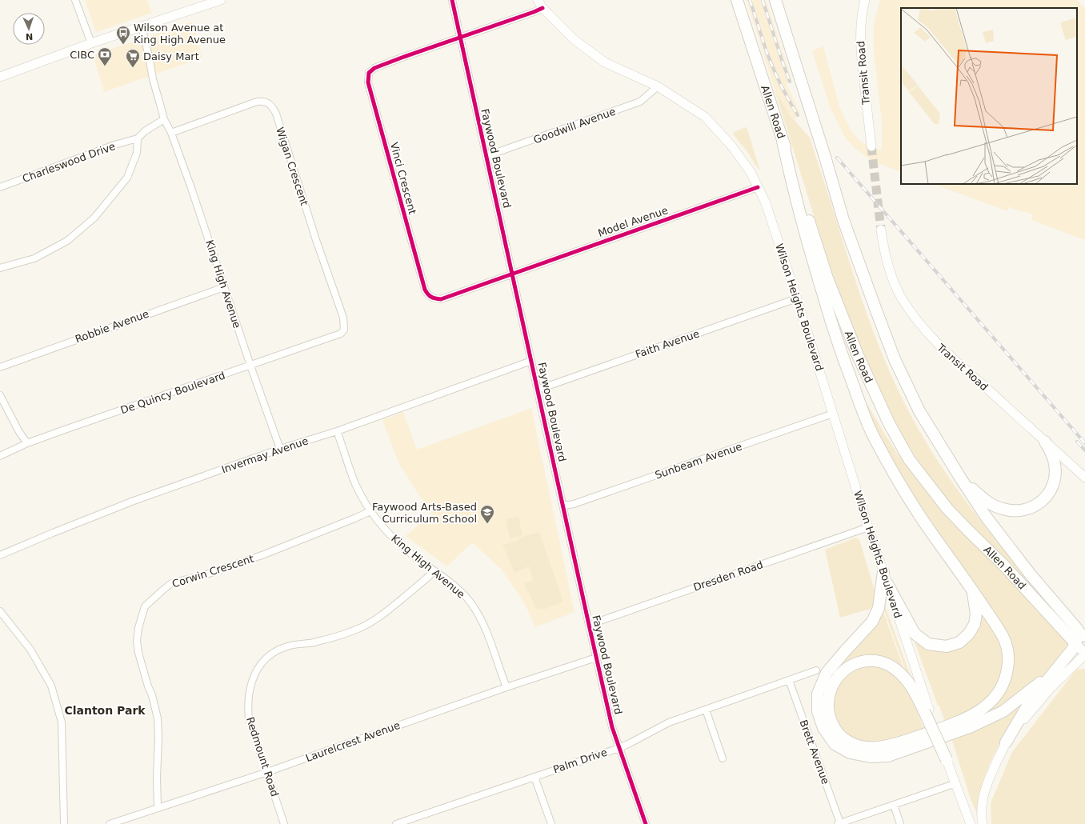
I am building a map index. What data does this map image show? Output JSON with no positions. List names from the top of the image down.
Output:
{
  "streets": {
    "highway": ["Allen Road"],
    "main road": ["Transit Road", "Wilson Heights Boulevard"],
    "street": [
      "Goodwill Avenue",
      "Faywood Boulevard",
      "Charleswood Drive",
      "Wigan Crescent",
      "Vinci Crescent",
      "Model Avenue",
      "King High Avenue",
      "Robbie Avenue",
      "Faith Avenue",
      "De Quincy Boulevard",
      "Invermay Avenue",
      "Sunbeam Avenue",
      "Corwin Crescent",
      "Dresden Road",
      "Laurelcrest Avenue",
      "Brett Avenue",
      "Redmount Road",
      "Palm Drive"
    ]
  },
  "crossings": [
    ["Goodwill Avenue", "Faywood Boulevard"],
    ["Goodwill Avenue", "Wilson Heights Boulevard"],
    ["Faywood Boulevard", "Vinci Crescent"],
    ["Faywood Boulevard", "Model Avenue"],
    ["Faywood Boulevard", "Faith Avenue"],
    ["Faywood Boulevard", "Invermay Avenue"],
    ["Faywood Boulevard", "Sunbeam Avenue"],
    ["Faywood Boulevard", "Dresden Road"],
    ["Faywood Boulevard", "Laurelcrest Avenue"],
    ["Faywood Boulevard", "Palm Drive"],
    ["Wigan Crescent", "King High Avenue"],
    ["Wigan Crescent", "De Quincy Boulevard"],
    ["Vinci Crescent", "Model Avenue"],
    ["Model Avenue", "Wilson Heights Boulevard"],
    ["King High Avenue", "Robbie Avenue"],
    ["King High Avenue", "De Quincy Boulevard"],
    ["King High Avenue", "Invermay Avenue"],
    ["King High Avenue", "Corwin Crescent"],
    ["King High Avenue", "Laurelcrest Avenue"],
    ["King High Avenue", "Redmount Road"],
    ["Wilson Heights Boulevard", "Faith Avenue"],
    ["Wilson Heights Boulevard", "Sunbeam Avenue"],
    ["Wilson Heights Boulevard", "Dresden Road"],
    ["Corwin Crescent", "Laurelcrest Avenue"],
    ["Laurelcrest Avenue", "Redmount Road"],
    ["Brett Avenue", "Palm Drive"]
  ],
  "districts": ["Clanton Park"],
  "places": {
    "bus stop": ["Wilson Avenue at King High Avenue"],
    "bank": ["CIBC"],
    "supermarket": ["Daisy Mart"],
    "school or university": ["Faywood Arts-Based Curriculum School"]
  },
  "north": "bottom"
}
